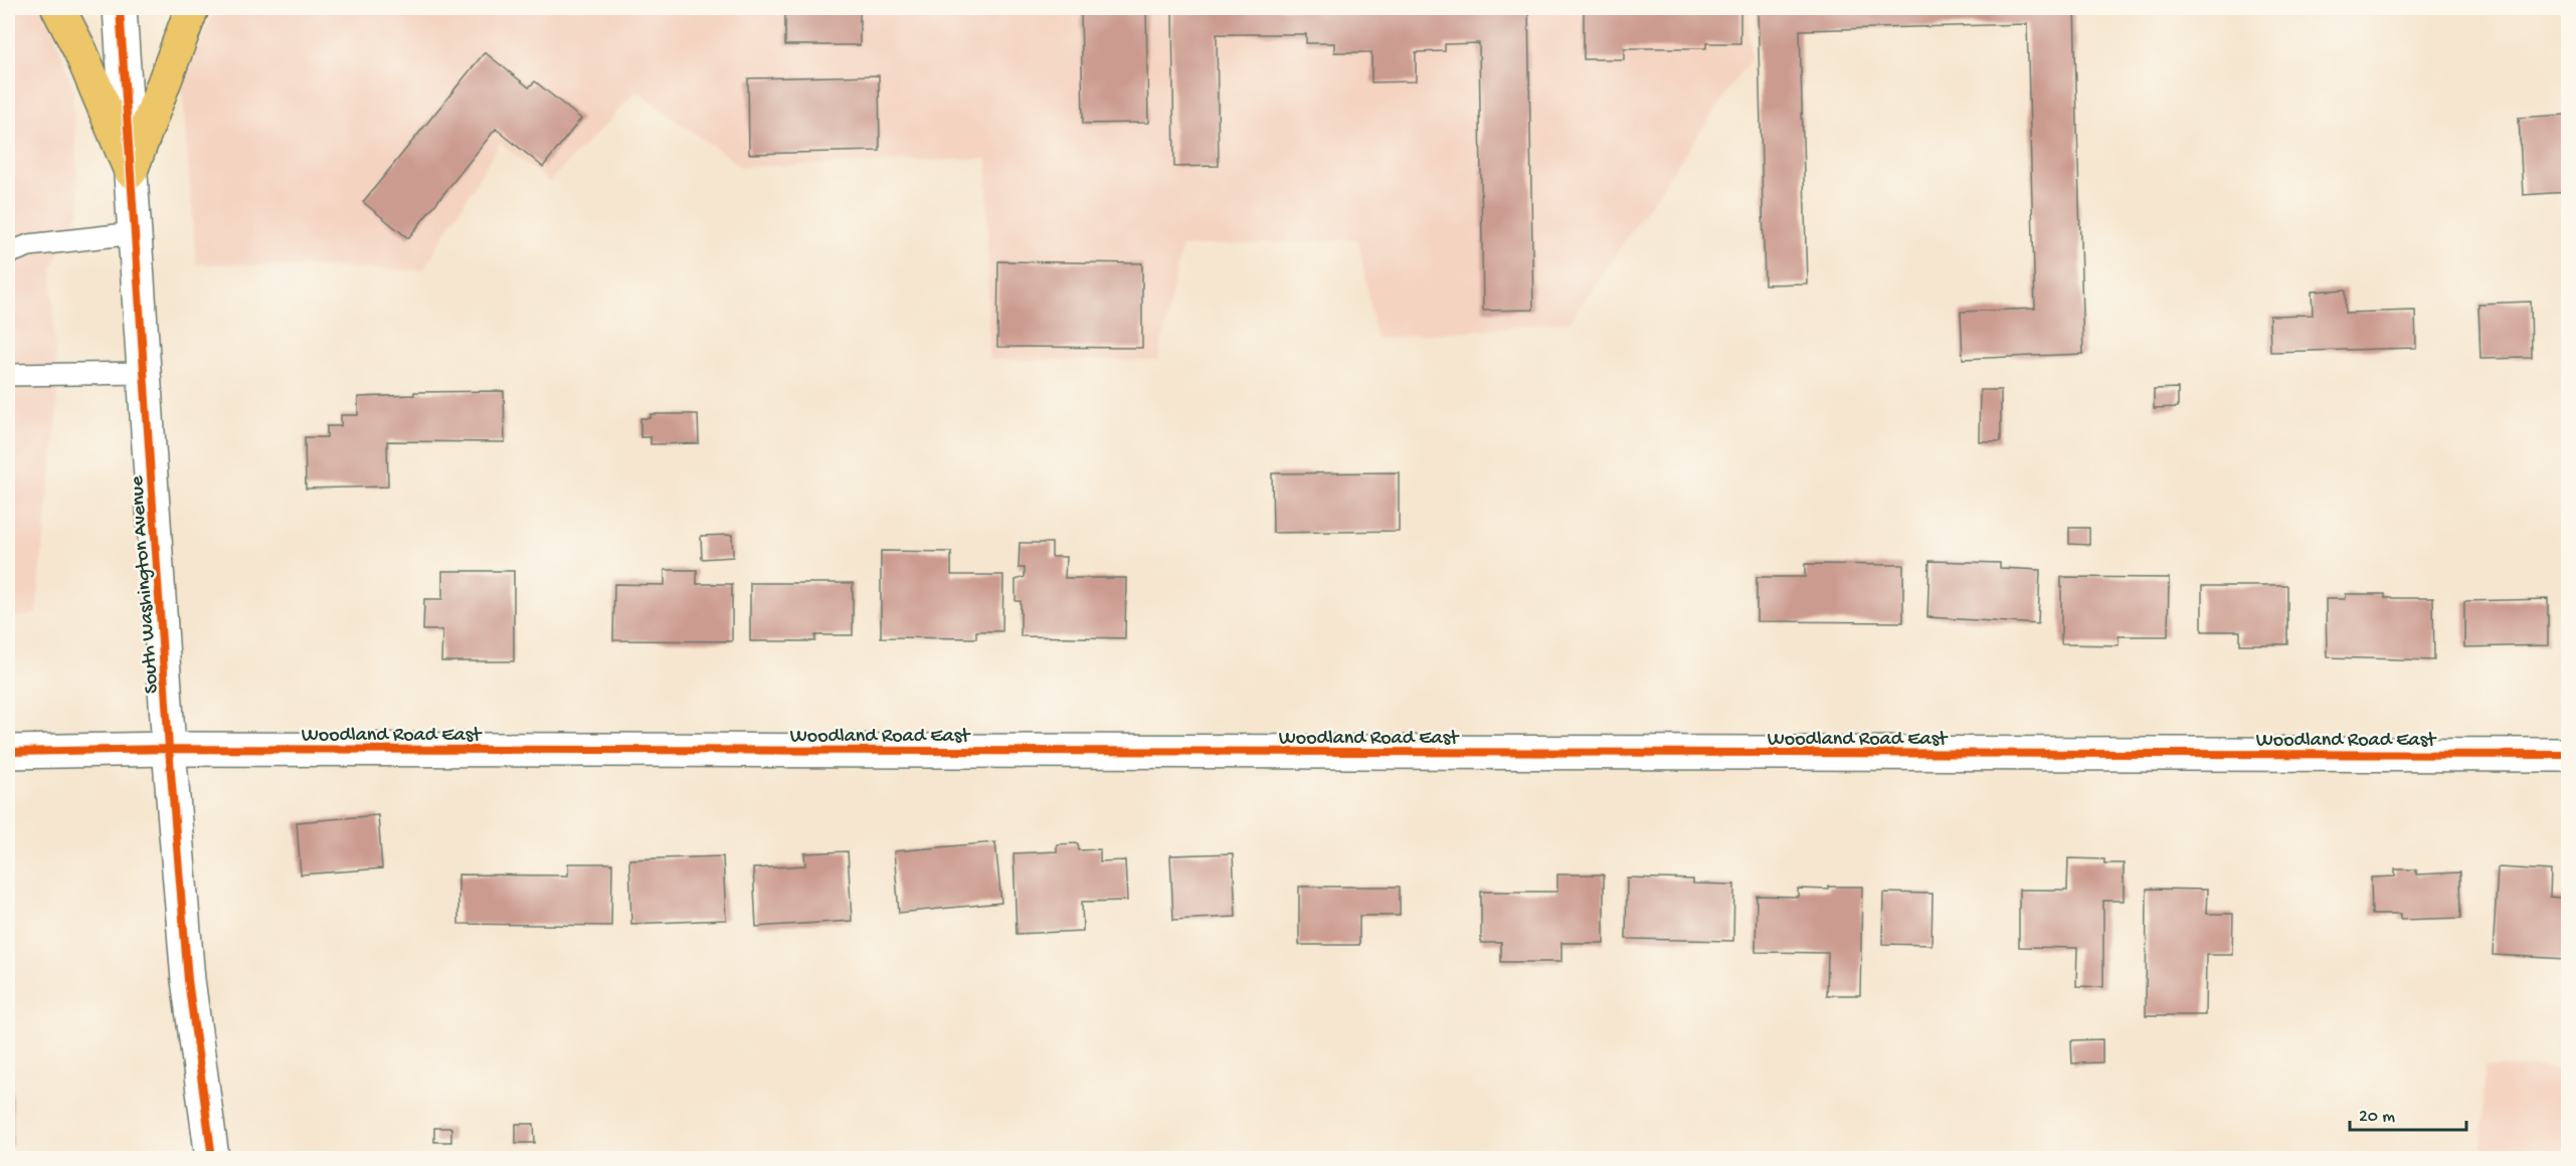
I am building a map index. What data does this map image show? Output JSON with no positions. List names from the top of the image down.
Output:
{
  "streets": {
    "street": ["South Washington Avenue", "Woodland Road East"]
  },
  "crossings": [
    ["South Washington Avenue", "Woodland Road East"]
  ],
  "scale_bar": "20 m"
}
